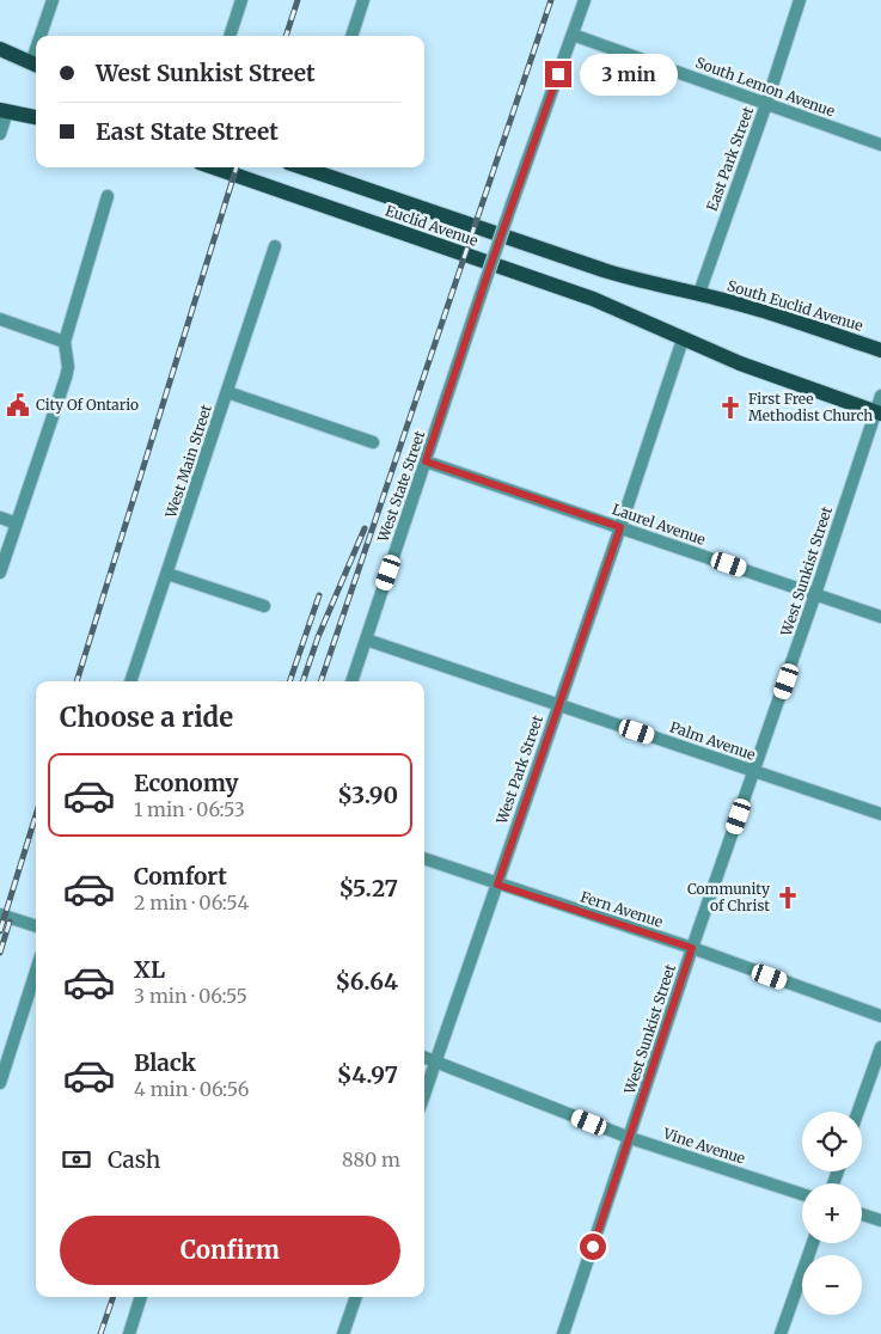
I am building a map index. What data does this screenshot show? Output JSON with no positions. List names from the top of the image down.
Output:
{
  "streets": {
    "main road": ["Euclid Avenue", "South Euclid Avenue"],
    "street": [
      "South Lemon Avenue",
      "East Park Street",
      "West Main Street",
      "West State Street",
      "Laurel Avenue",
      "West Sunkist Street",
      "Palm Avenue",
      "West Park Street",
      "Fern Avenue",
      "Vine Avenue"
    ]
  },
  "crossings": [
    ["South Lemon Avenue", "East Park Street"],
    ["South Lemon Avenue", "West State Street"],
    ["East Park Street", "Euclid Avenue"],
    ["East Park Street", "South Euclid Avenue"],
    ["Euclid Avenue", "South Euclid Avenue"],
    ["Euclid Avenue", "West Park Street"],
    ["West State Street", "Laurel Avenue"],
    ["West State Street", "Palm Avenue"],
    ["Laurel Avenue", "West Sunkist Street"],
    ["Laurel Avenue", "West Park Street"],
    ["West Sunkist Street", "Palm Avenue"],
    ["West Sunkist Street", "Fern Avenue"],
    ["West Sunkist Street", "Vine Avenue"],
    ["Palm Avenue", "West Park Street"],
    ["West Park Street", "Fern Avenue"],
    ["West Park Street", "Vine Avenue"]
  ],
  "places": {
    "public building": ["City Of Ontario"],
    "church": ["First Free Methodist Church", "Community of Christ"]
  },
  "page": {
    "banner": ["West Sunkist Street", "East State Street"],
    "bubble": "3 min",
    "heading": "Choose a ride",
    "list": [
      {
        "name": "Economy",
        "note": "1 min · 06:53",
        "value": "$3.90"
      },
      {
        "name": "Comfort",
        "note": "2 min · 06:54",
        "value": "$5.27"
      },
      {
        "name": "XL",
        "note": "3 min · 06:55",
        "value": "$6.64"
      },
      {
        "name": "Black",
        "note": "4 min · 06:56",
        "value": "$4.97"
      }
    ],
    "map_buttons": ["+", "−"],
    "pay": ["Cash", "880 m"],
    "buttons": "Confirm"
  }
}
